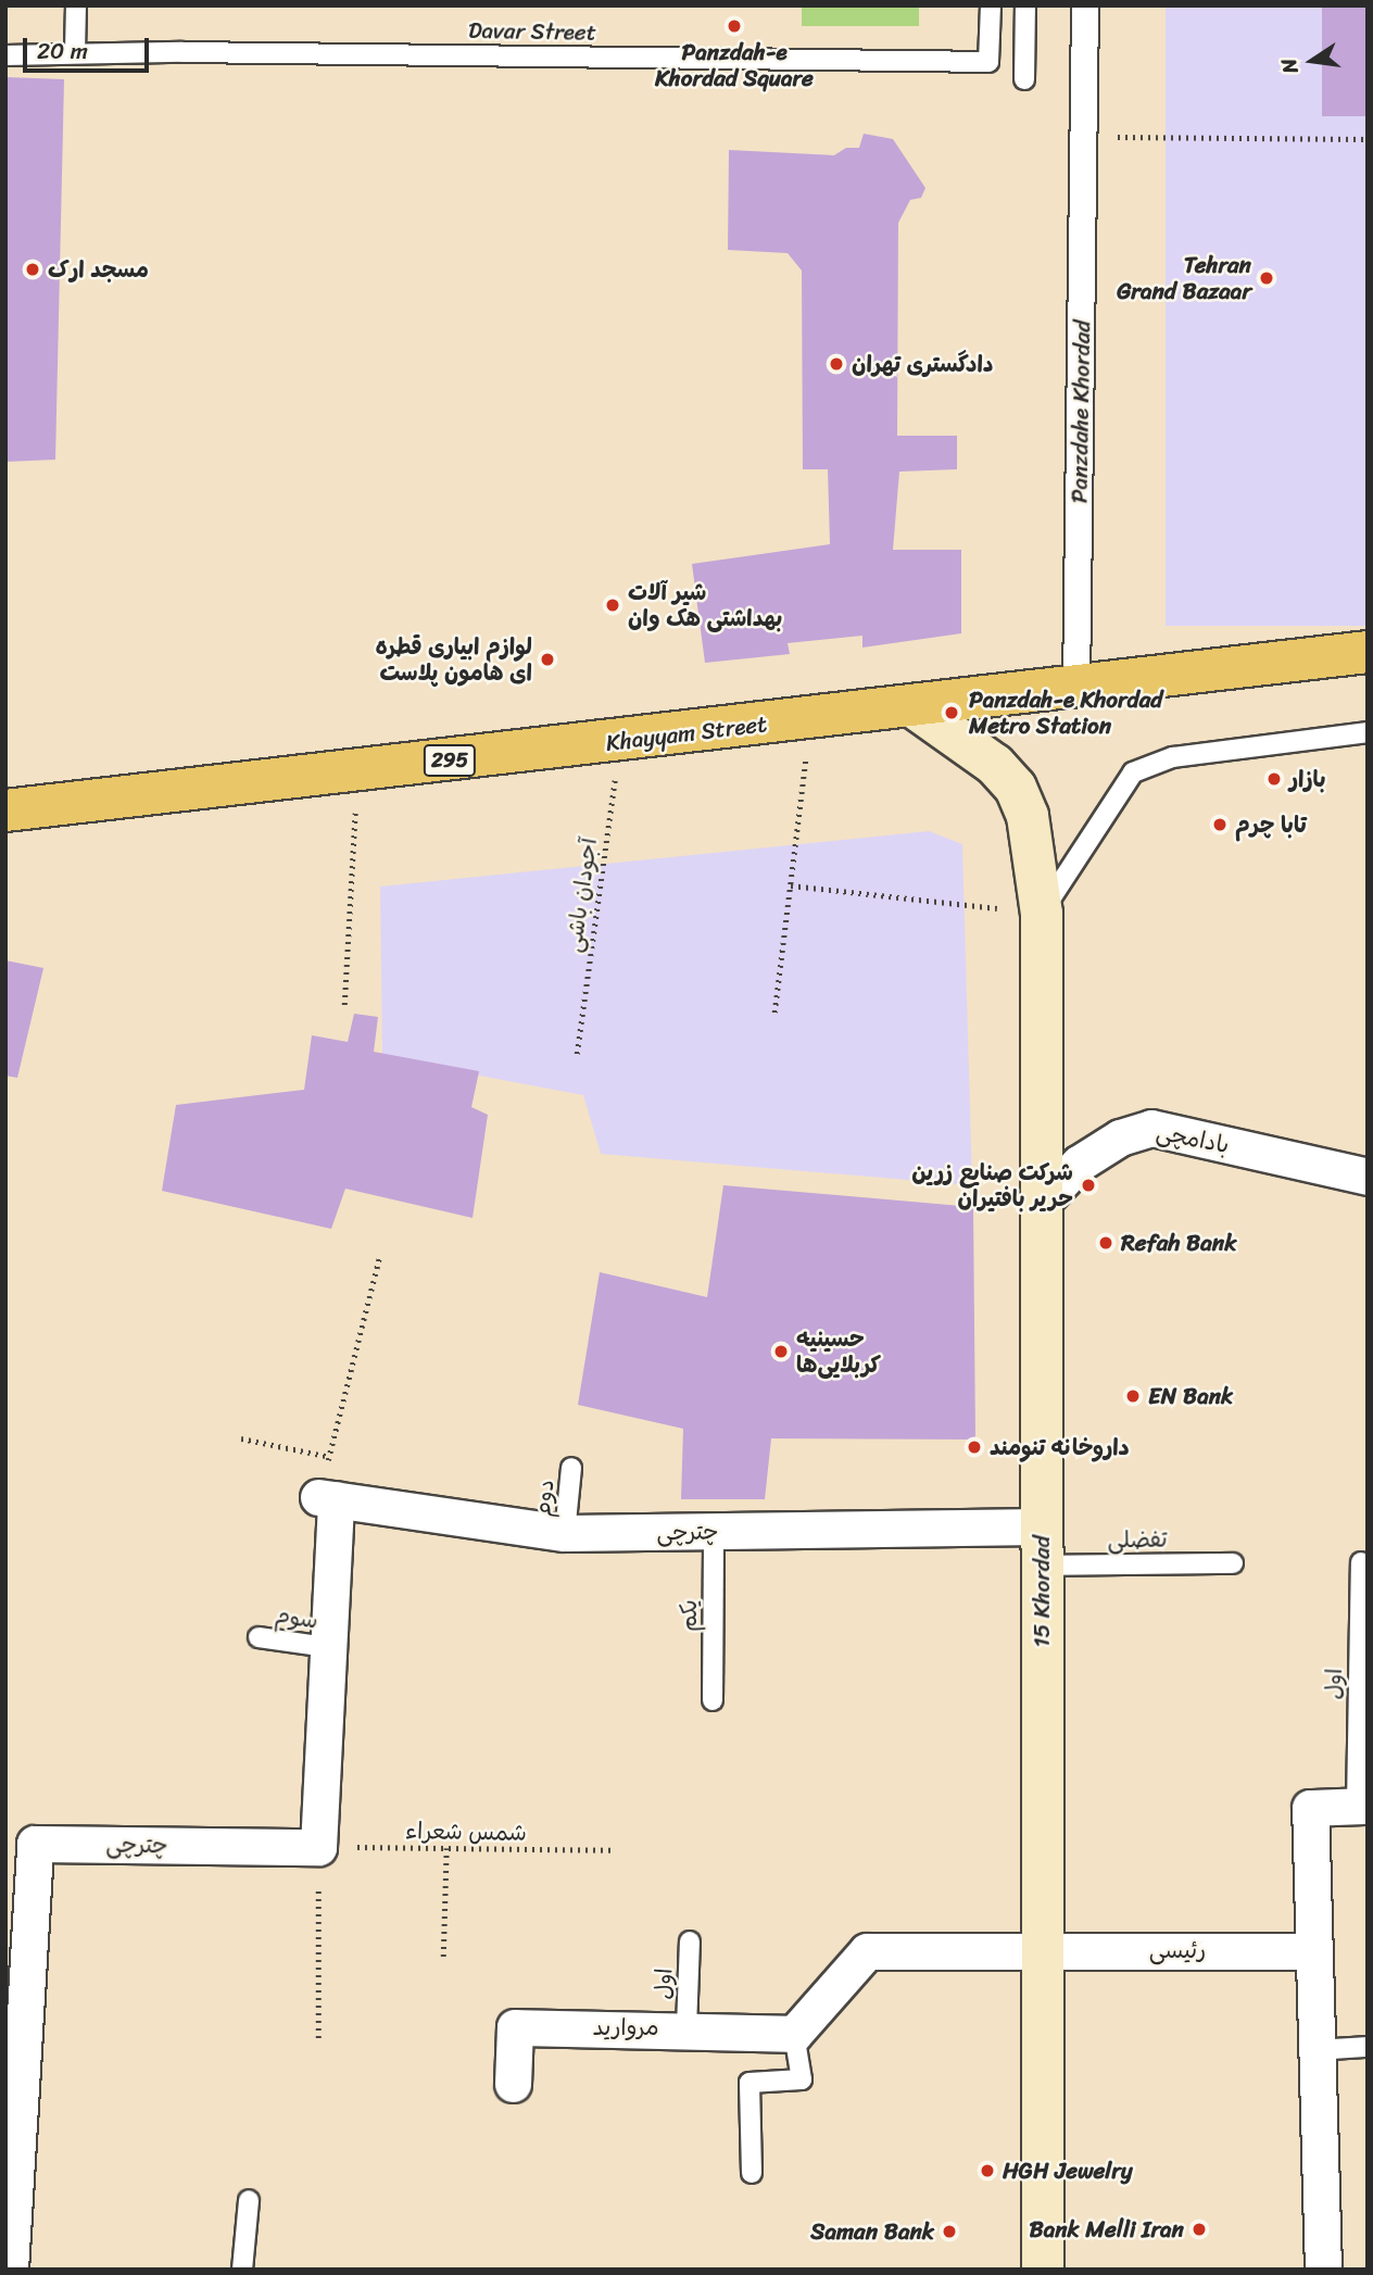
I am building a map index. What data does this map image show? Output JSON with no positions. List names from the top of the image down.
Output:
{
  "streets": {
    "main road": ["Khayyam Street", "295", "15 Khordad"],
    "street": [
      "Panzdahe Khordad",
      "بادامچی",
      "چترچی",
      "رئیسی",
      "مروارید"
    ],
    "lane": [
      "Davar Street",
      "دوم",
      "تفضلی",
      "یکم",
      "سوم",
      "اول"
    ],
    "path": ["آجودان باشی", "شمس شعراء"]
  },
  "crossings": [
    ["Panzdahe Khordad", "Khayyam Street"],
    ["Khayyam Street", "آجودان باشی"],
    ["Khayyam Street", "15 Khordad"],
    ["بادامچی", "15 Khordad"],
    ["دوم", "چترچی"],
    ["چترچی", "تفضلی"],
    ["چترچی", "15 Khordad"],
    ["چترچی", "یکم"],
    ["چترچی", "شمس شعراء"],
    ["تفضلی", "15 Khordad"],
    ["15 Khordad", "رئیسی"],
    ["اول", "مروارید"]
  ],
  "places": [
    "Panzdah-e Khordad Square",
    "مسجد ارک",
    "Tehran Grand Bazaar",
    "دادگستری تهران",
    "شیر آلات بهداشتی هک وان",
    "لوازم ابیاری قطره ای هامون پلاست",
    "Panzdah-e Khordad Metro Station",
    "بازار",
    "تابا چرم",
    "شرکت صنایع زرین حریر بافتیران",
    "Refah Bank",
    "حسینیه کربلایی‌ها",
    "EN Bank",
    "داروخانه تنومند",
    "HGH Jewelry",
    "Bank Melli Iran",
    "Saman Bank"
  ],
  "scale_bar": "20 m",
  "north": "left"
}
